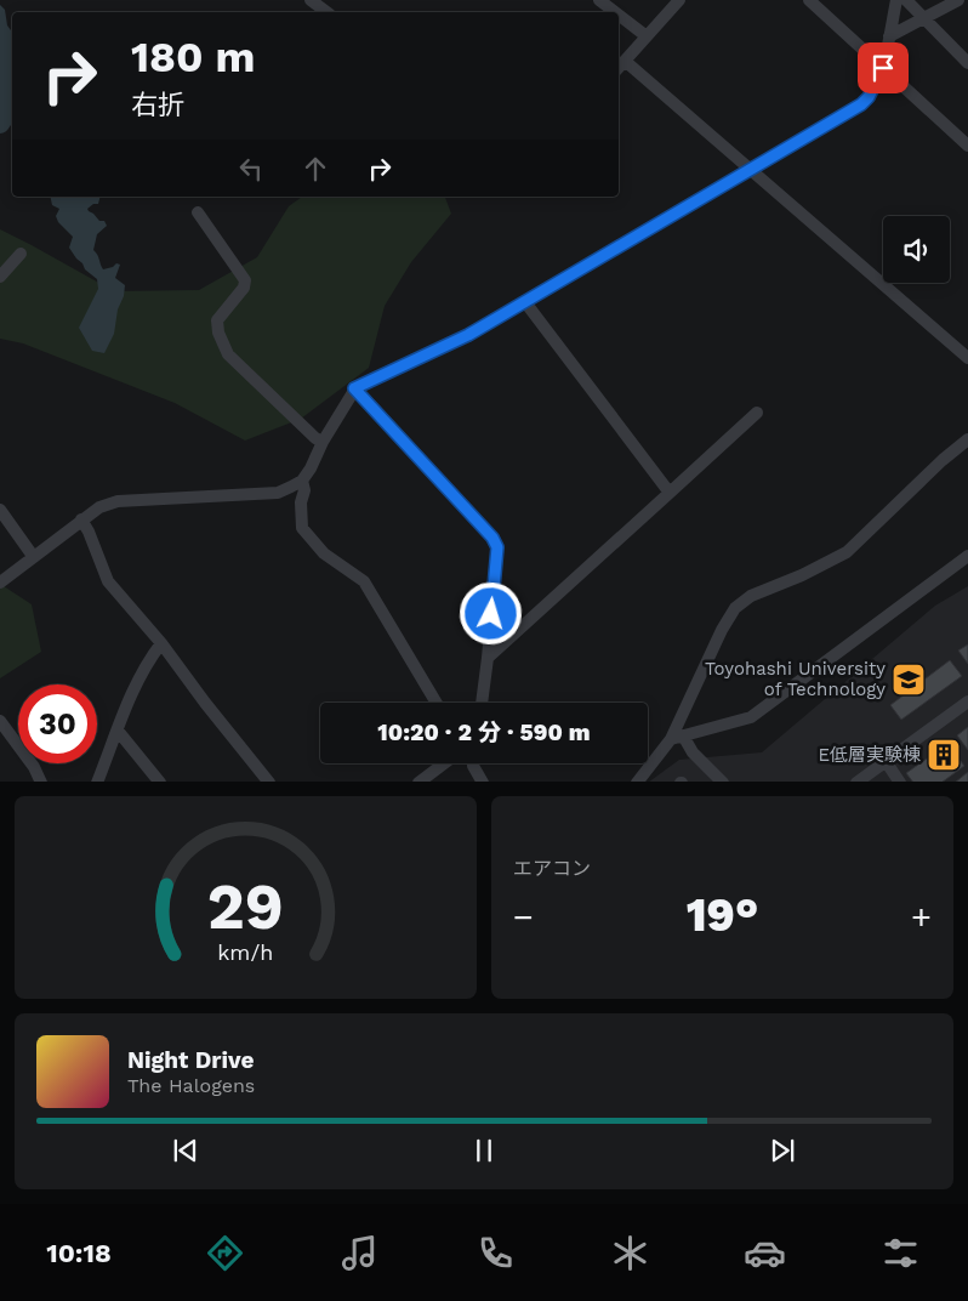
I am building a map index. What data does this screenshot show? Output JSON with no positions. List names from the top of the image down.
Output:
{
  "places": {
    "school or university": ["Toyohashi University of Technology"],
    "building": ["E低層実験棟"]
  },
  "page": {
    "turn": ["180 m", "右折"],
    "limit": "30",
    "trip": "10:20 · 2 分 · 590 m",
    "tile": "エアコン",
    "heat": ["−", "19°", "+"],
    "song": ["Night Drive", "The Halogens"],
    "tabs": "10:18",
    "gauge": ["29", "km/h"]
  }
}
